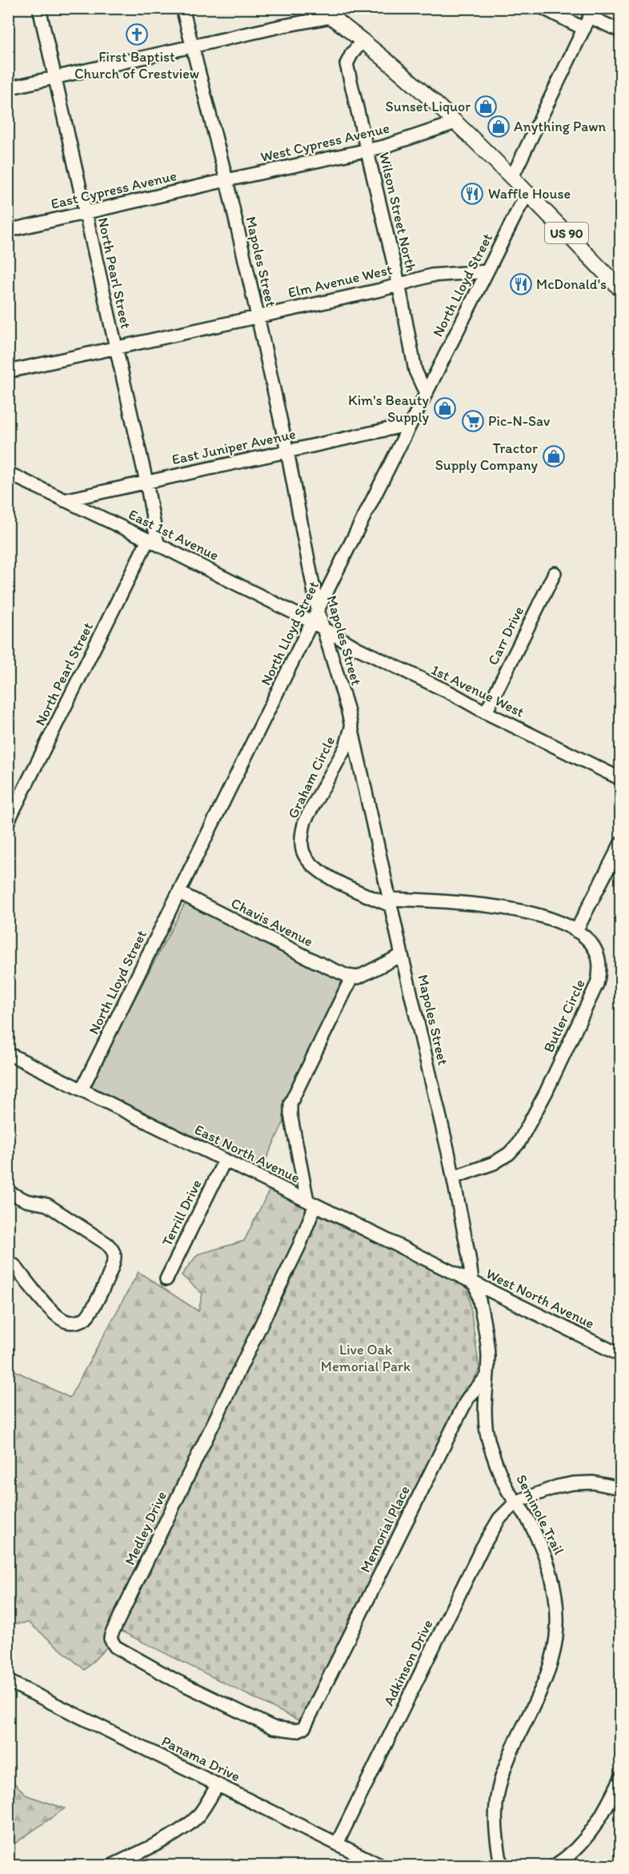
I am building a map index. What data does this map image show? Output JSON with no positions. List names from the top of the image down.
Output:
{
  "streets": {
    "main road": ["US 90"],
    "street": [
      "West Cypress Avenue",
      "East Cypress Avenue",
      "Wilson Street North",
      "Mapoles Street",
      "North Pearl Street",
      "Elm Avenue West",
      "North Lloyd Street",
      "East Juniper Avenue",
      "East 1st Avenue",
      "Carr Drive",
      "1st Avenue West",
      "Graham Circle",
      "Chavis Avenue",
      "Butler Circle",
      "East North Avenue",
      "Terrill Drive",
      "West North Avenue",
      "Seminole Trail",
      "Medley Drive",
      "Memorial Place",
      "Adkinson Drive",
      "Panama Drive"
    ]
  },
  "crossings": [
    ["West Cypress Avenue", "East Cypress Avenue"],
    ["West Cypress Avenue", "Wilson Street North"],
    ["West Cypress Avenue", "US 90"],
    ["West Cypress Avenue", "Mapoles Street"],
    ["East Cypress Avenue", "Mapoles Street"],
    ["East Cypress Avenue", "North Pearl Street"],
    ["Wilson Street North", "US 90"],
    ["Wilson Street North", "Elm Avenue West"],
    ["Wilson Street North", "North Lloyd Street"],
    ["US 90", "North Lloyd Street"],
    ["Mapoles Street", "Elm Avenue West"],
    ["Mapoles Street", "North Lloyd Street"],
    ["Mapoles Street", "East Juniper Avenue"],
    ["Mapoles Street", "East 1st Avenue"],
    ["Mapoles Street", "1st Avenue West"],
    ["Mapoles Street", "Graham Circle"],
    ["Mapoles Street", "Butler Circle"],
    ["Mapoles Street", "East North Avenue"],
    ["Mapoles Street", "West North Avenue"],
    ["Mapoles Street", "Seminole Trail"],
    ["North Pearl Street", "Elm Avenue West"],
    ["North Pearl Street", "East Juniper Avenue"],
    ["North Pearl Street", "East 1st Avenue"],
    ["Elm Avenue West", "North Lloyd Street"],
    ["North Lloyd Street", "East Juniper Avenue"],
    ["North Lloyd Street", "East 1st Avenue"],
    ["North Lloyd Street", "1st Avenue West"],
    ["North Lloyd Street", "Chavis Avenue"],
    ["North Lloyd Street", "East North Avenue"],
    ["East Juniper Avenue", "East 1st Avenue"],
    ["East 1st Avenue", "1st Avenue West"],
    ["Carr Drive", "1st Avenue West"],
    ["Graham Circle", "Butler Circle"],
    ["East North Avenue", "Terrill Drive"],
    ["East North Avenue", "West North Avenue"],
    ["East North Avenue", "Seminole Trail"],
    ["East North Avenue", "Medley Drive"],
    ["West North Avenue", "Seminole Trail"],
    ["Seminole Trail", "Memorial Place"],
    ["Seminole Trail", "Adkinson Drive"],
    ["Medley Drive", "Memorial Place"],
    ["Adkinson Drive", "Panama Drive"]
  ],
  "parks": ["Live Oak Memorial Park"],
  "places": {
    "church": ["First Baptist Church of Crestview"],
    "shop": [
      "Sunset Liquor",
      "Anything Pawn",
      "Kim's Beauty Supply",
      "Tractor Supply Company"
    ],
    "restaurant": ["Waffle House", "McDonald's"],
    "supermarket": ["Pic-N-Sav"]
  }
}
